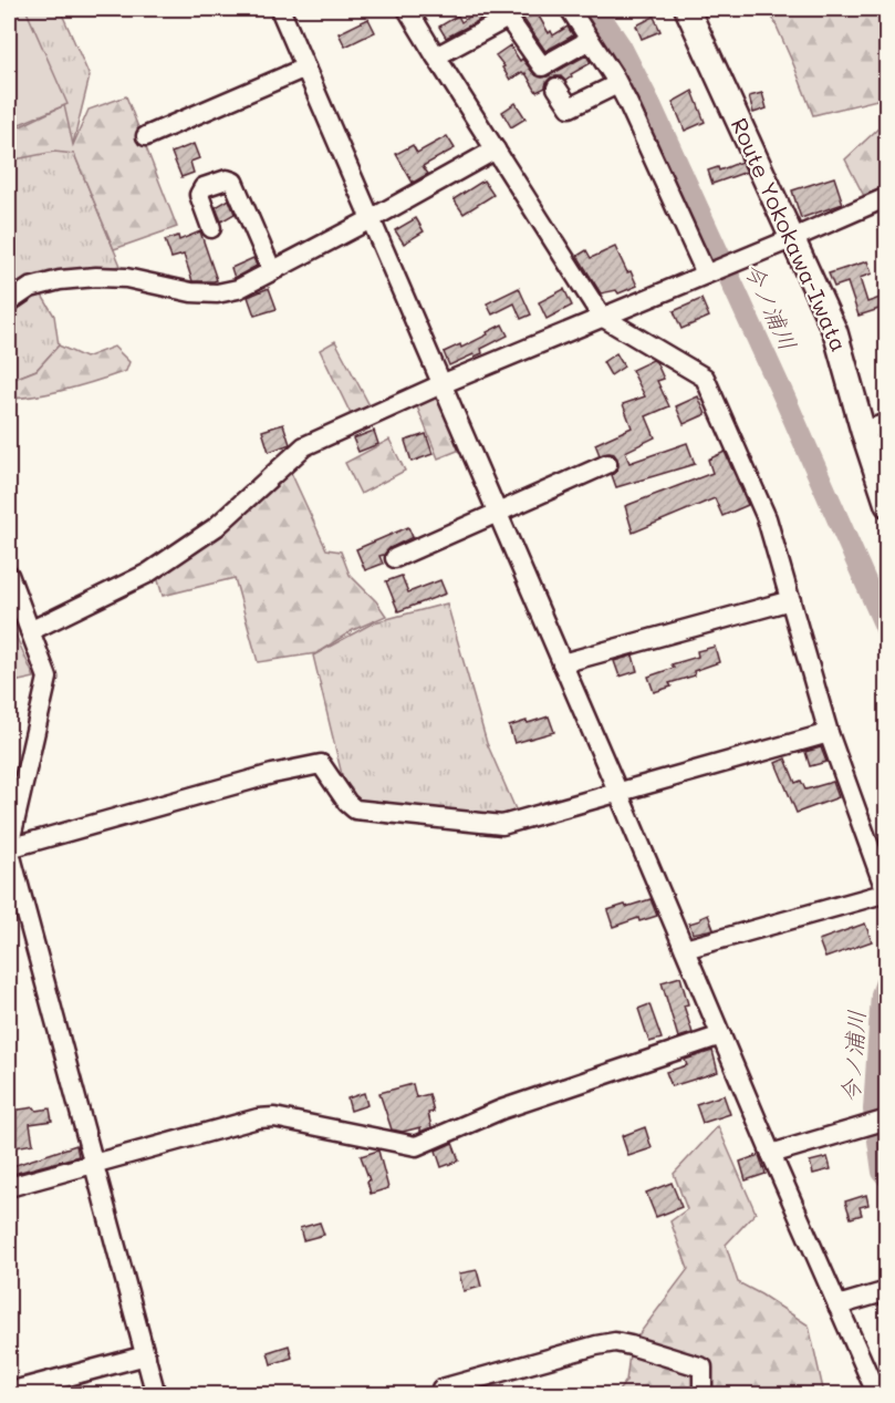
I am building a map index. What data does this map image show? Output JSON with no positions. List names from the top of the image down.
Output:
{
  "streets": {
    "main road": ["Route Yokokawa-Iwata"]
  },
  "water": ["今ノ浦川"]
}
